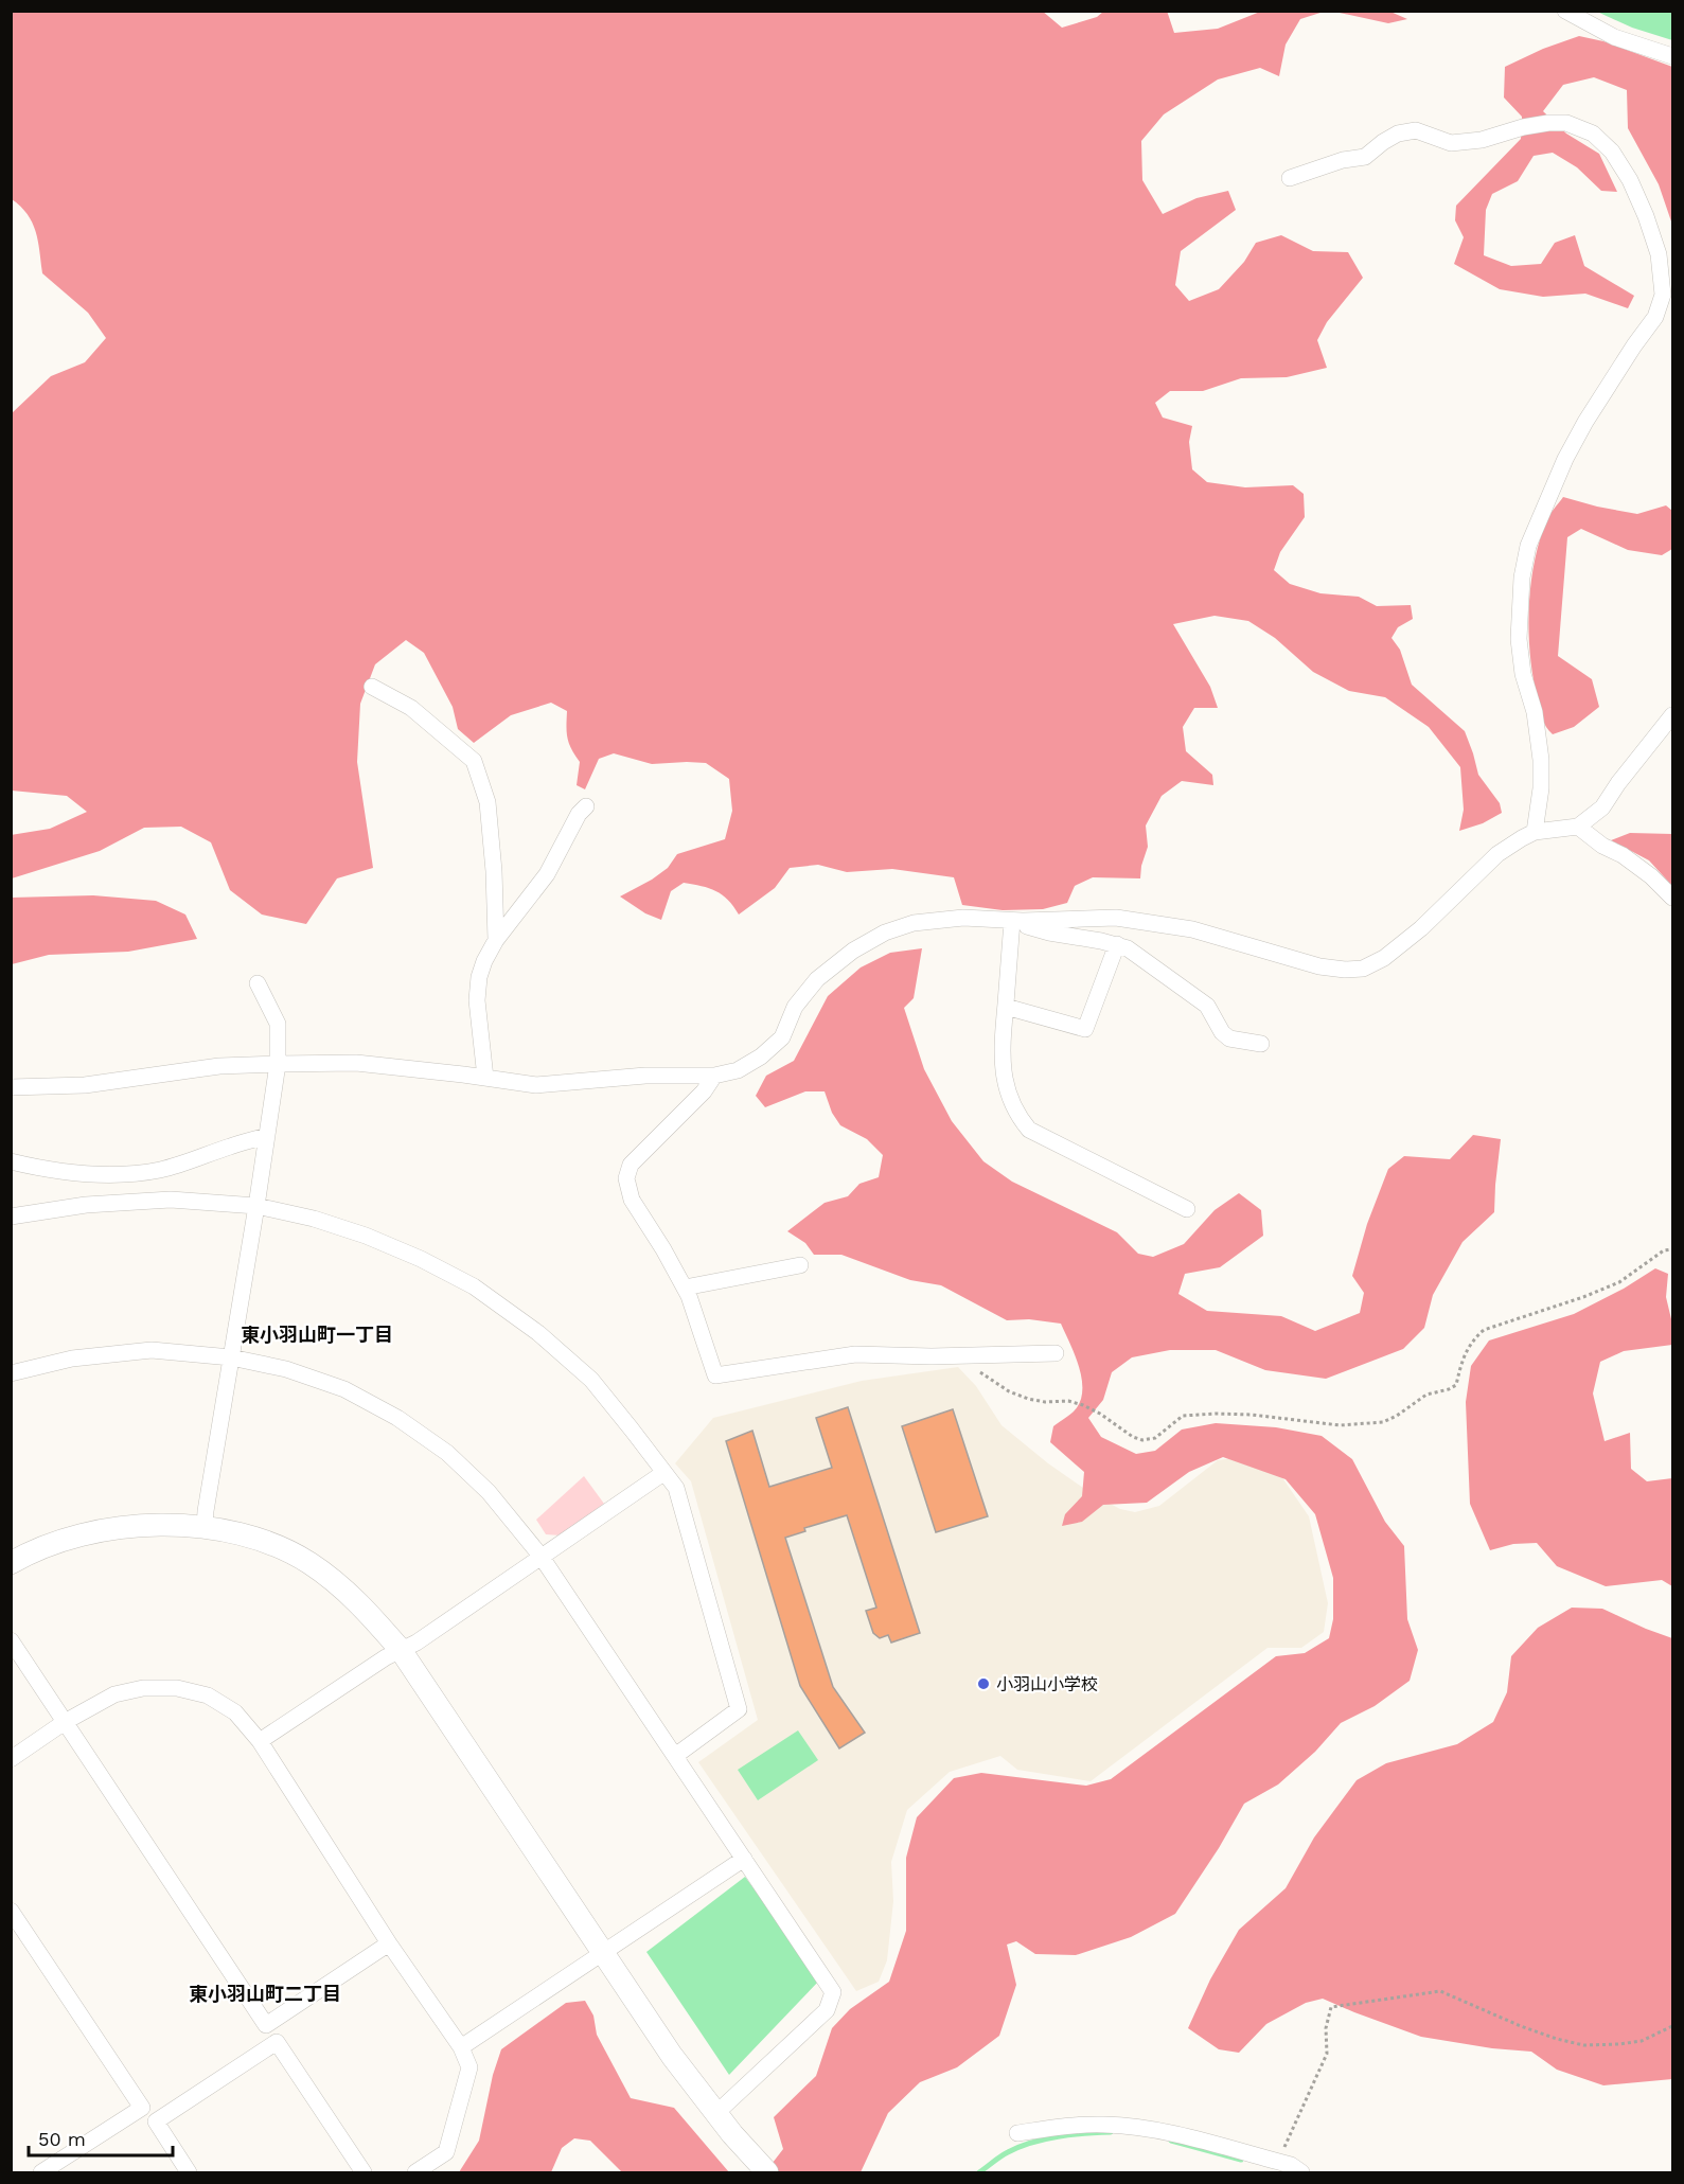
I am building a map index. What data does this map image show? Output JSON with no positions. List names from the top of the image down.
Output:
{
  "districts": ["東小羽山町一丁目", "東小羽山町二丁目"],
  "places": ["小羽山小学校"],
  "scale_bar": "50 m"
}
